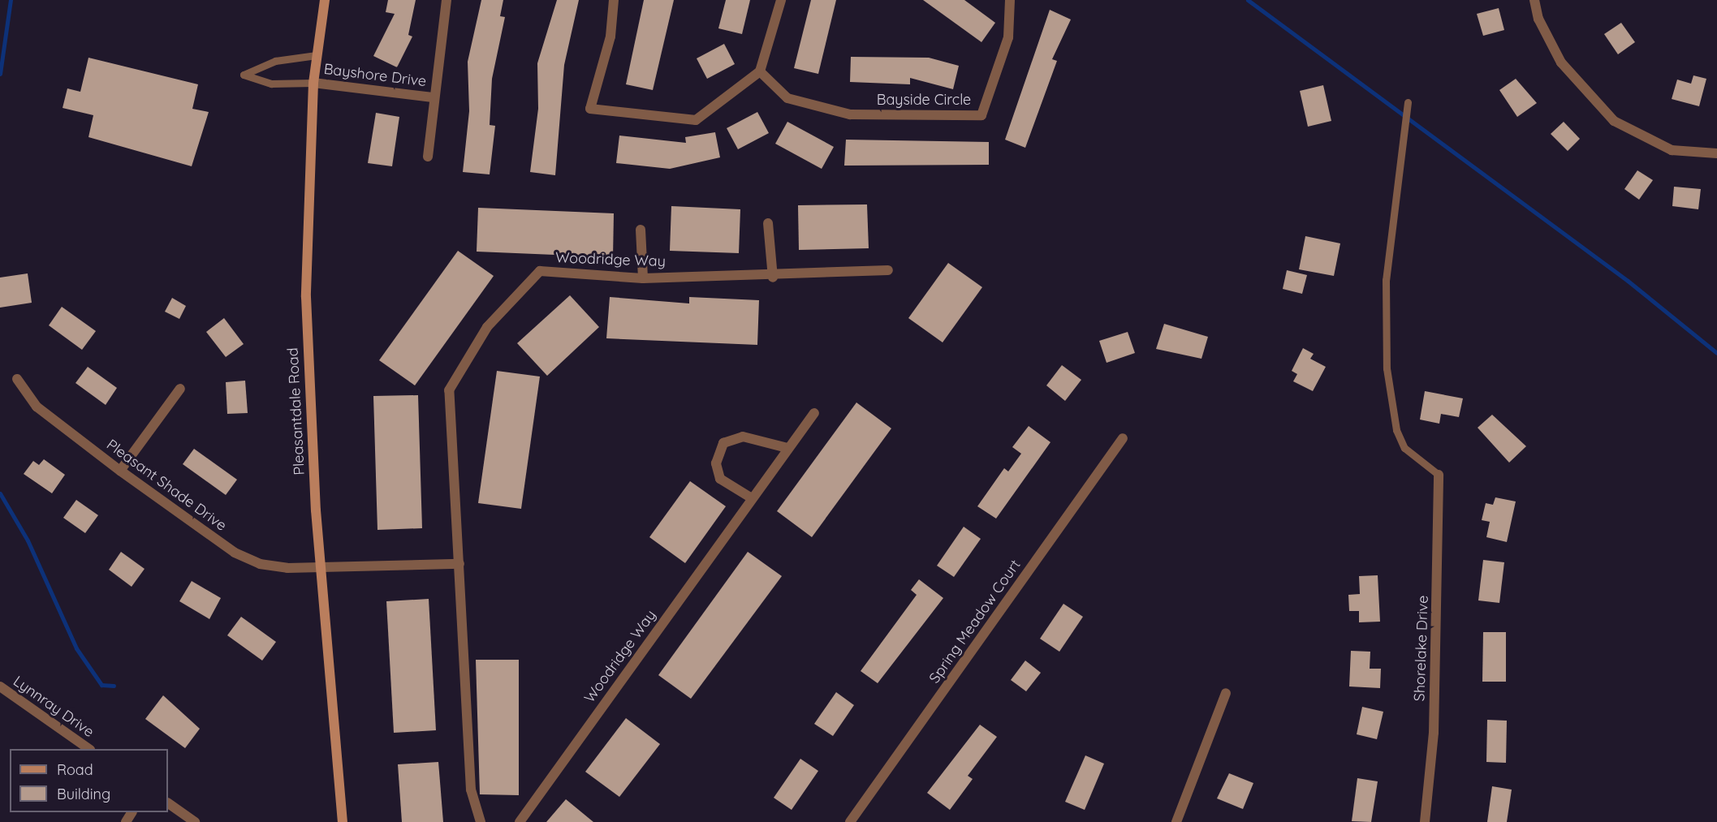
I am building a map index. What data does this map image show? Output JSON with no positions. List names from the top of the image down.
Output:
{
  "streets": {
    "main road": ["Pleasantdale Road"],
    "street": [
      "Bayshore Drive",
      "Bayside Circle",
      "Woodridge Way",
      "Pleasant Shade Drive",
      "Spring Meadow Court",
      "Shorelake Drive",
      "Lynnray Drive"
    ]
  },
  "crossings": [
    ["Bayshore Drive", "Pleasantdale Road"],
    ["Pleasantdale Road", "Pleasant Shade Drive"]
  ],
  "legend": ["Road", "Building"]
}
